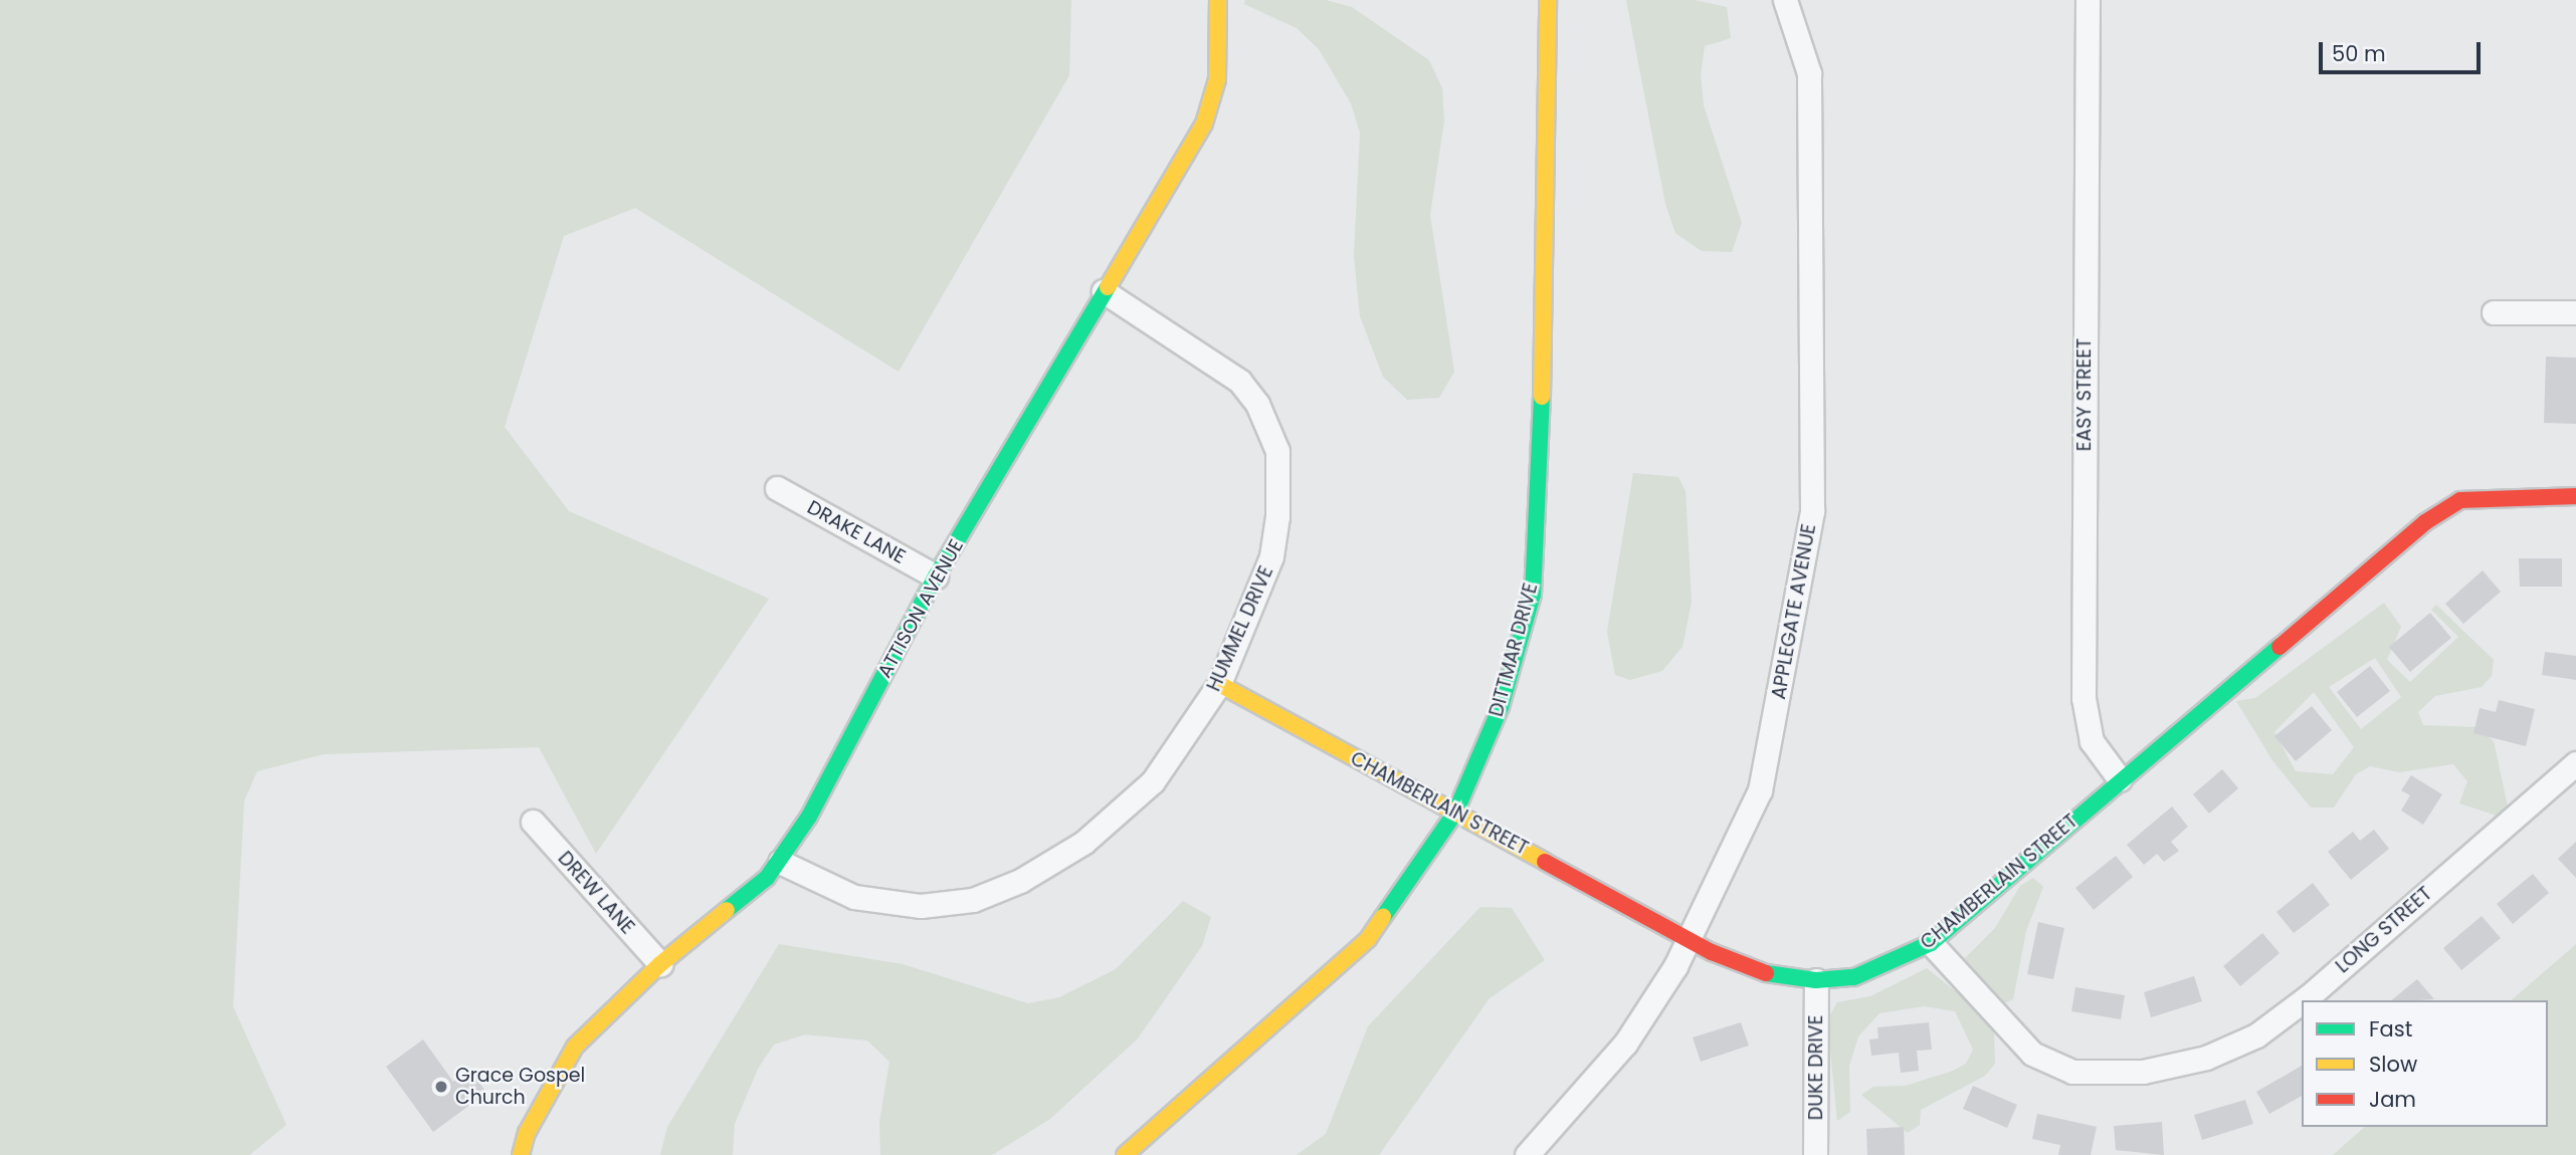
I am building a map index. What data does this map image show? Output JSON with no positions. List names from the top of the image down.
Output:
{
  "streets": {
    "street": [
      "EASY STREET",
      "DRAKE LANE",
      "ATTISON AVENUE",
      "APPLEGATE AVENUE",
      "HUMMEL DRIVE",
      "DITTMAR DRIVE",
      "CHAMBERLAIN STREET",
      "DREW LANE",
      "LONG STREET",
      "DUKE DRIVE"
    ]
  },
  "crossings": [
    ["EASY STREET", "CHAMBERLAIN STREET"],
    ["DRAKE LANE", "ATTISON AVENUE"],
    ["ATTISON AVENUE", "HUMMEL DRIVE"],
    ["ATTISON AVENUE", "DREW LANE"],
    ["APPLEGATE AVENUE", "CHAMBERLAIN STREET"],
    ["HUMMEL DRIVE", "CHAMBERLAIN STREET"],
    ["DITTMAR DRIVE", "CHAMBERLAIN STREET"],
    ["CHAMBERLAIN STREET", "LONG STREET"],
    ["CHAMBERLAIN STREET", "DUKE DRIVE"]
  ],
  "places": ["Grace Gospel Church"],
  "legend": ["Fast", "Slow", "Jam"],
  "scale_bar": "50 m"
}
